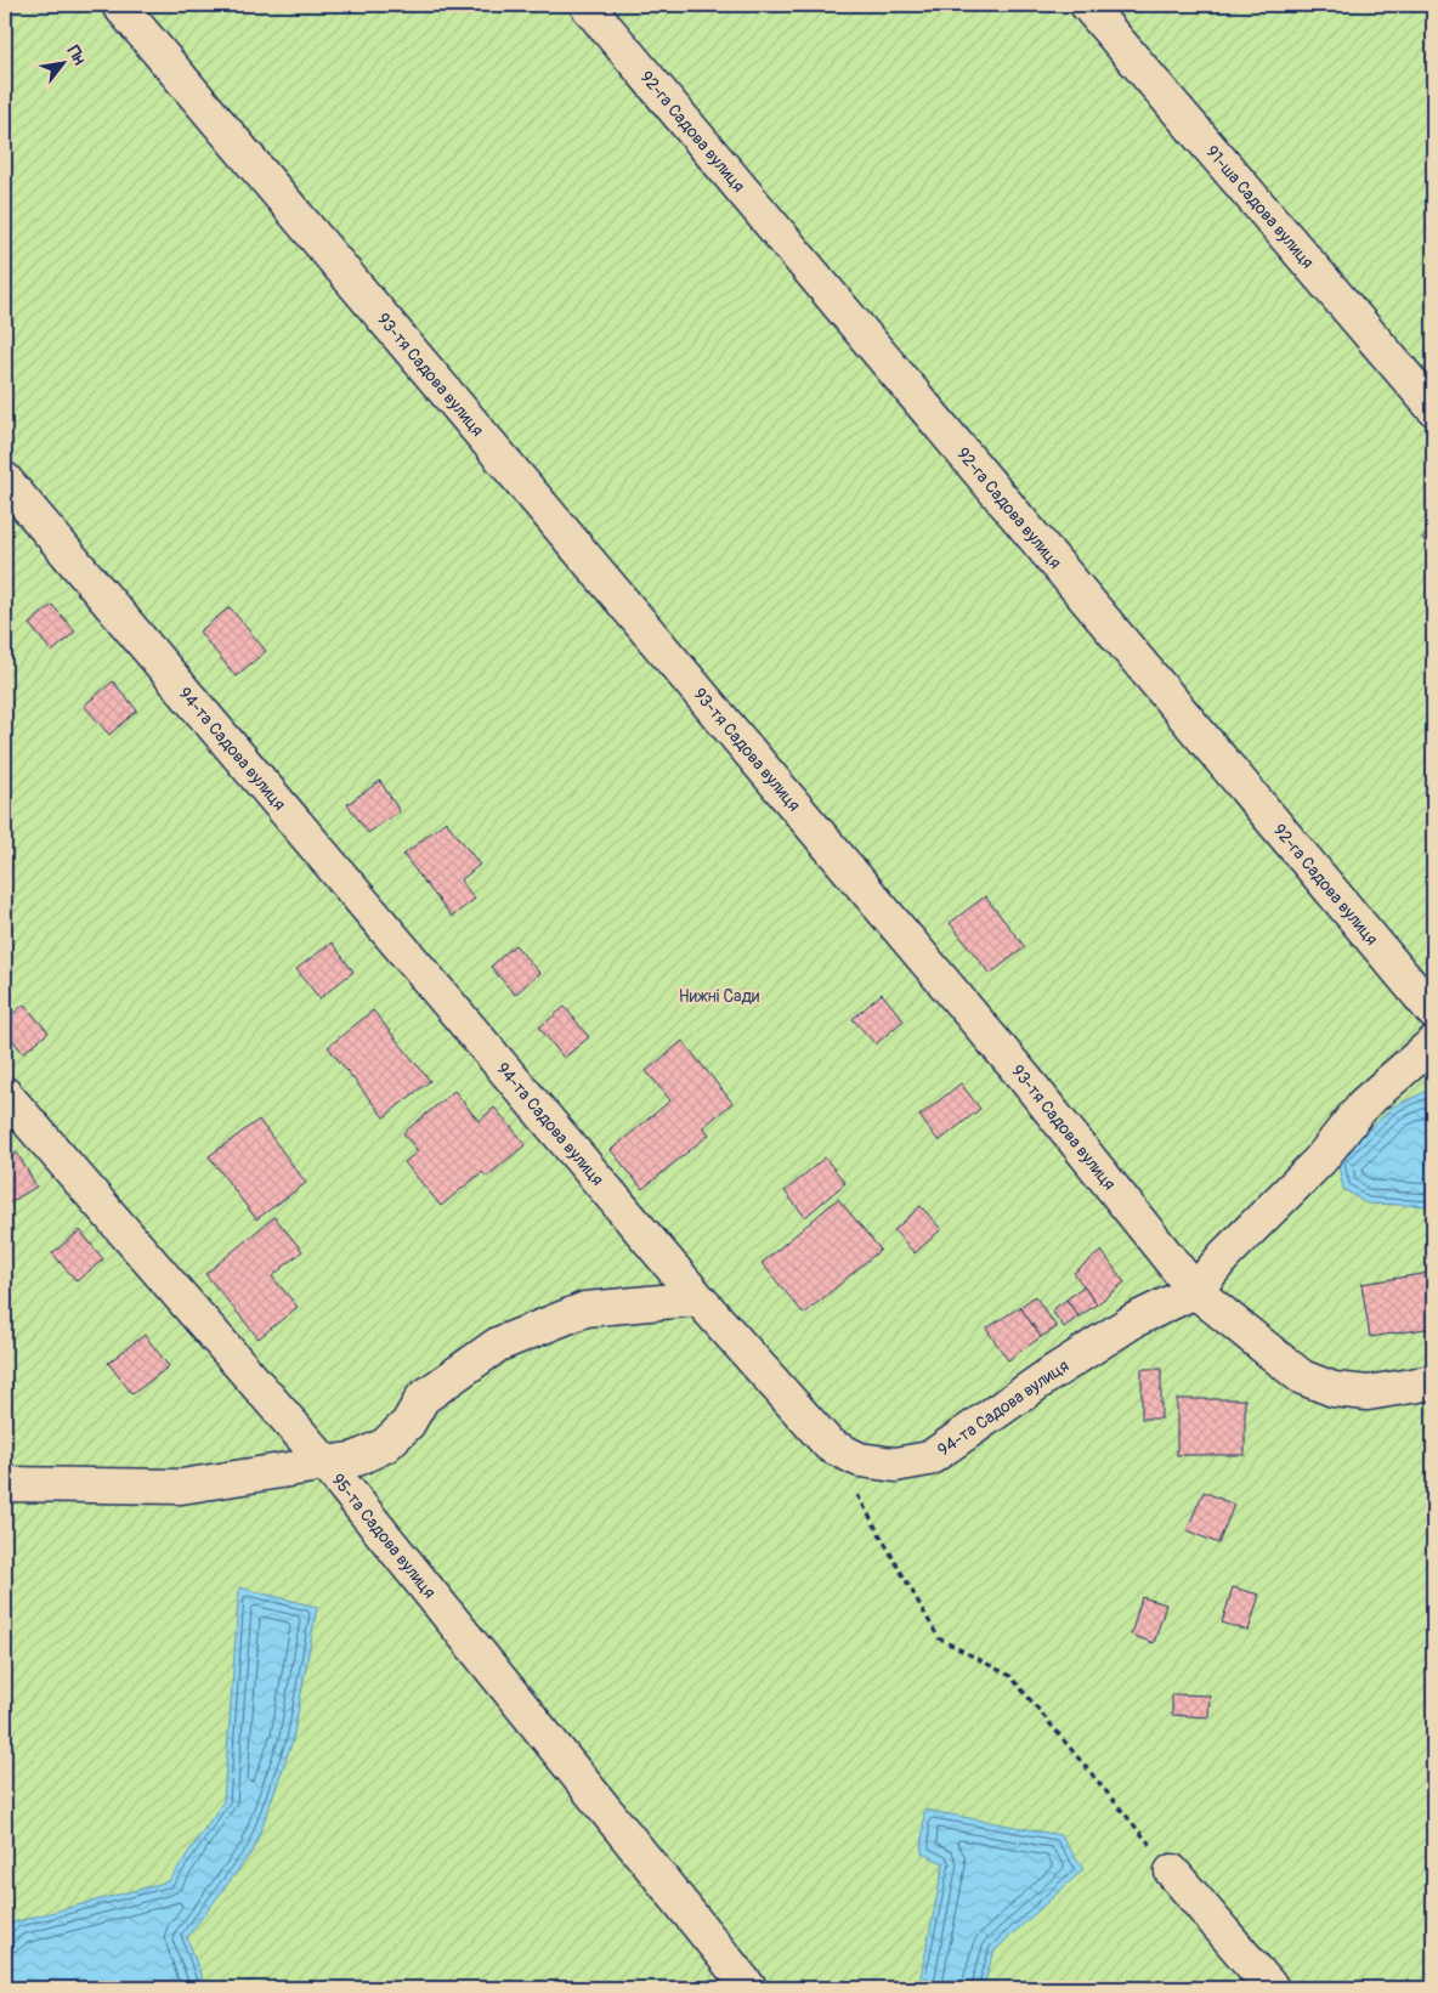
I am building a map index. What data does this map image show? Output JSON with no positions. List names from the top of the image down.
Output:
{
  "streets": {
    "street": [
      "92-га Садова вулиця",
      "91-ша Садова вулиця",
      "93-тя Садова вулиця",
      "94-та Садова вулиця",
      "95-та Садова вулиця"
    ]
  },
  "crossings": [
    ["93-тя Садова вулиця", "94-та Садова вулиця"]
  ],
  "parks": ["Нижні Сади"],
  "north": "top right"
}
